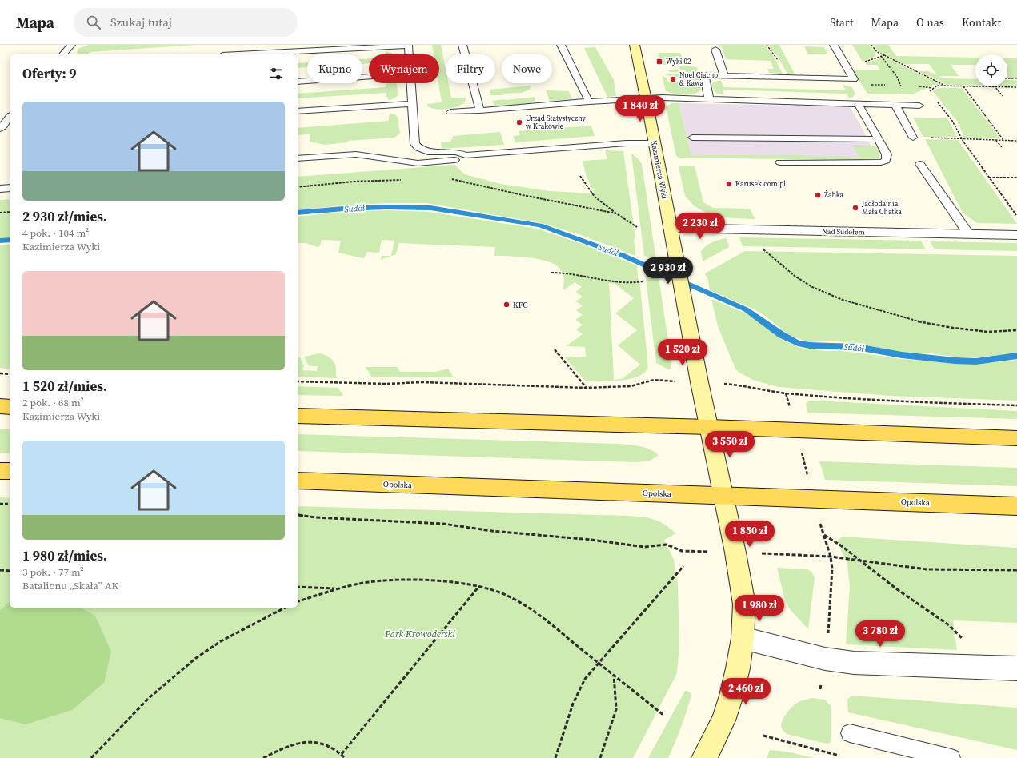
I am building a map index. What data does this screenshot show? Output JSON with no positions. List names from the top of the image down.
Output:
{
  "streets": {
    "main road": ["Opolska"],
    "street": ["Kazimierza Wyki", "Nad Sudołem"]
  },
  "crossings": [
    ["Kazimierza Wyki", "Nad Sudołem"],
    ["Kazimierza Wyki", "Opolska"]
  ],
  "water": ["Sudół"],
  "parks": ["Park Krowoderski"],
  "places": {
    "transit": ["Wyki 02"],
    "other": [
      "Noel Ciacho & Kawa",
      "Urząd Statystyczny w Krakowie",
      "Karusek.com.pl",
      "Żabka",
      "Jadłodajnia Mała Chatka",
      "KFC"
    ]
  },
  "page": {
    "header": "Mapa",
    "search": "Szukaj tutaj",
    "nav": [
      "Start",
      "Mapa",
      "O nas",
      "Kontakt"
    ],
    "chip": [
      "Kupno",
      "Wynajem",
      "Filtry",
      "Nowe"
    ],
    "heading": "Oferty: 9",
    "list": [
      {
        "name": "2 930 zł/mies.",
        "note": "4 pok. · 104 m² · Kazimierza Wyki"
      },
      {
        "name": "1 520 zł/mies.",
        "note": "2 pok. · 68 m² · Kazimierza Wyki"
      },
      {
        "name": "1 980 zł/mies.",
        "note": "3 pok. · 77 m² · Batalionu „Skała” AK"
      }
    ],
    "price": [
      "1 840 zł",
      "2 230 zł",
      "2 930 zł",
      "1 520 zł",
      "3 550 zł",
      "1 850 zł",
      "1 980 zł",
      "3 780 zł",
      "2 460 zł"
    ]
  }
}
